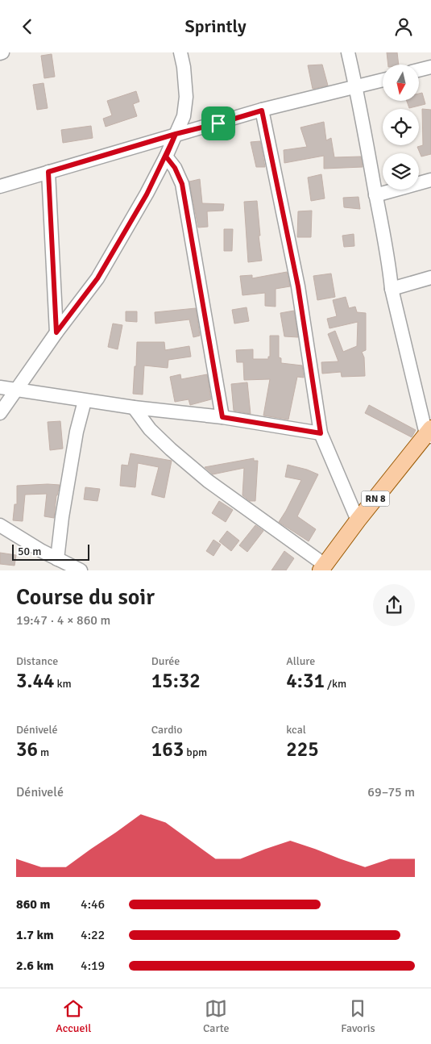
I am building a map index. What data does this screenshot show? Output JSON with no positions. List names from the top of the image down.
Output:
{
  "streets": {
    "main road": ["RN 8"]
  },
  "scale_bar": "50 m",
  "north": "bottom",
  "page": {
    "header": "Sprintly",
    "scale": "50 m",
    "heading": ["Course du soir", "19:47 · 4 × 860 m"],
    "stats": [
      ["Distance", "3.44 km"],
      ["Durée", "15:32"],
      ["Allure", "4:31 /km"],
      ["Dénivelé", "36 m"],
      ["Cardio", "163 bpm"],
      ["kcal", "225"]
    ],
    "chart": ["Dénivelé", "69–75 m"],
    "list": [
      {
        "name": "860 m",
        "note": "4:46"
      },
      {
        "name": "1.7 km",
        "note": "4:22"
      },
      {
        "name": "2.6 km",
        "note": "4:19"
      }
    ],
    "tabs": ["Accueil", "Carte", "Favoris"]
  }
}
